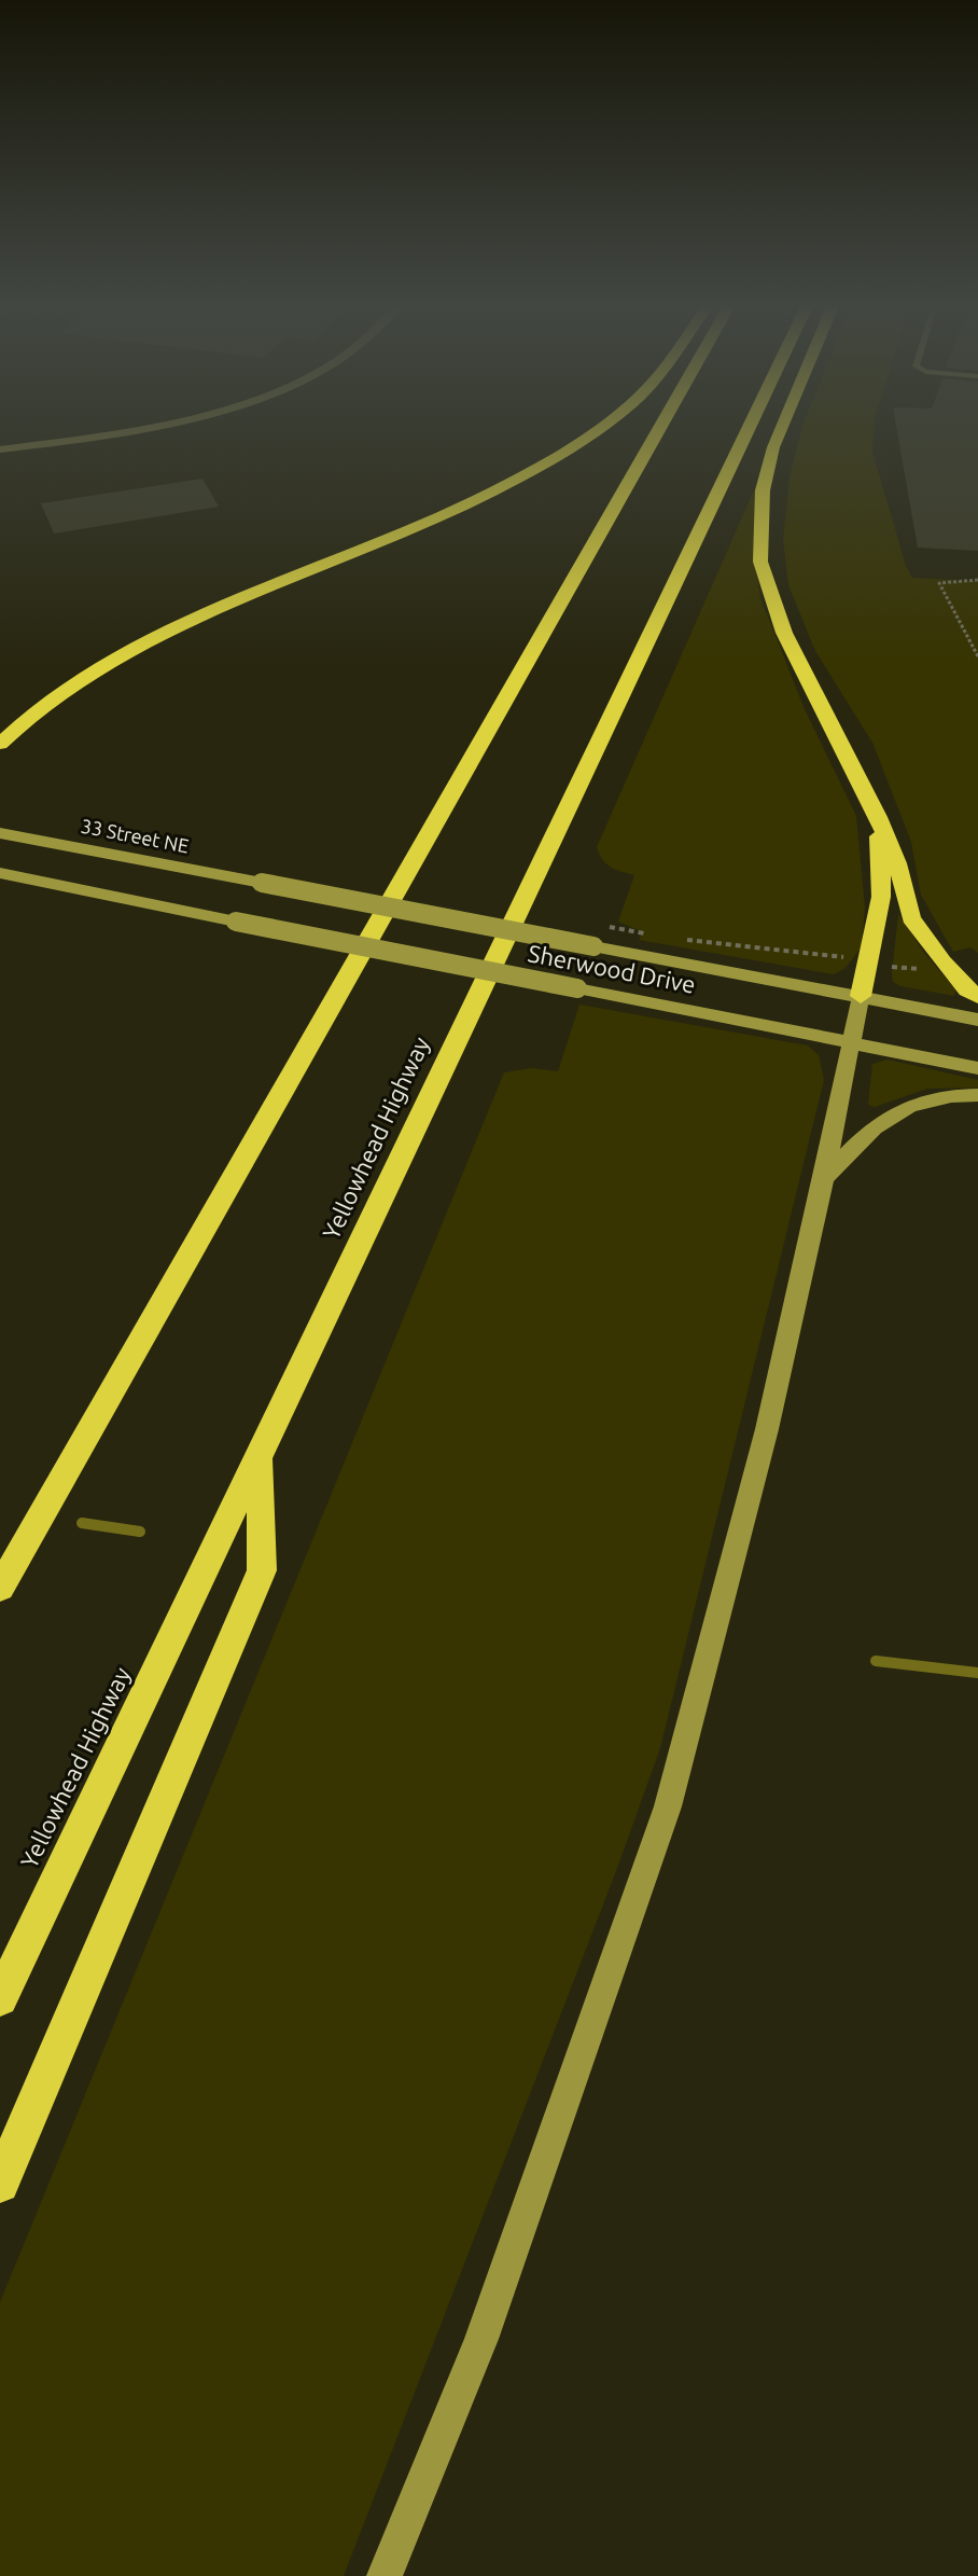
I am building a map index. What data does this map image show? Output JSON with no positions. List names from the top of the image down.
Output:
{
  "streets": {
    "highway": ["Yellowhead Highway"],
    "main road": ["33 Street NE", "Sherwood Drive"]
  },
  "crossings": [
    ["33 Street NE", "Sherwood Drive"]
  ]
}
